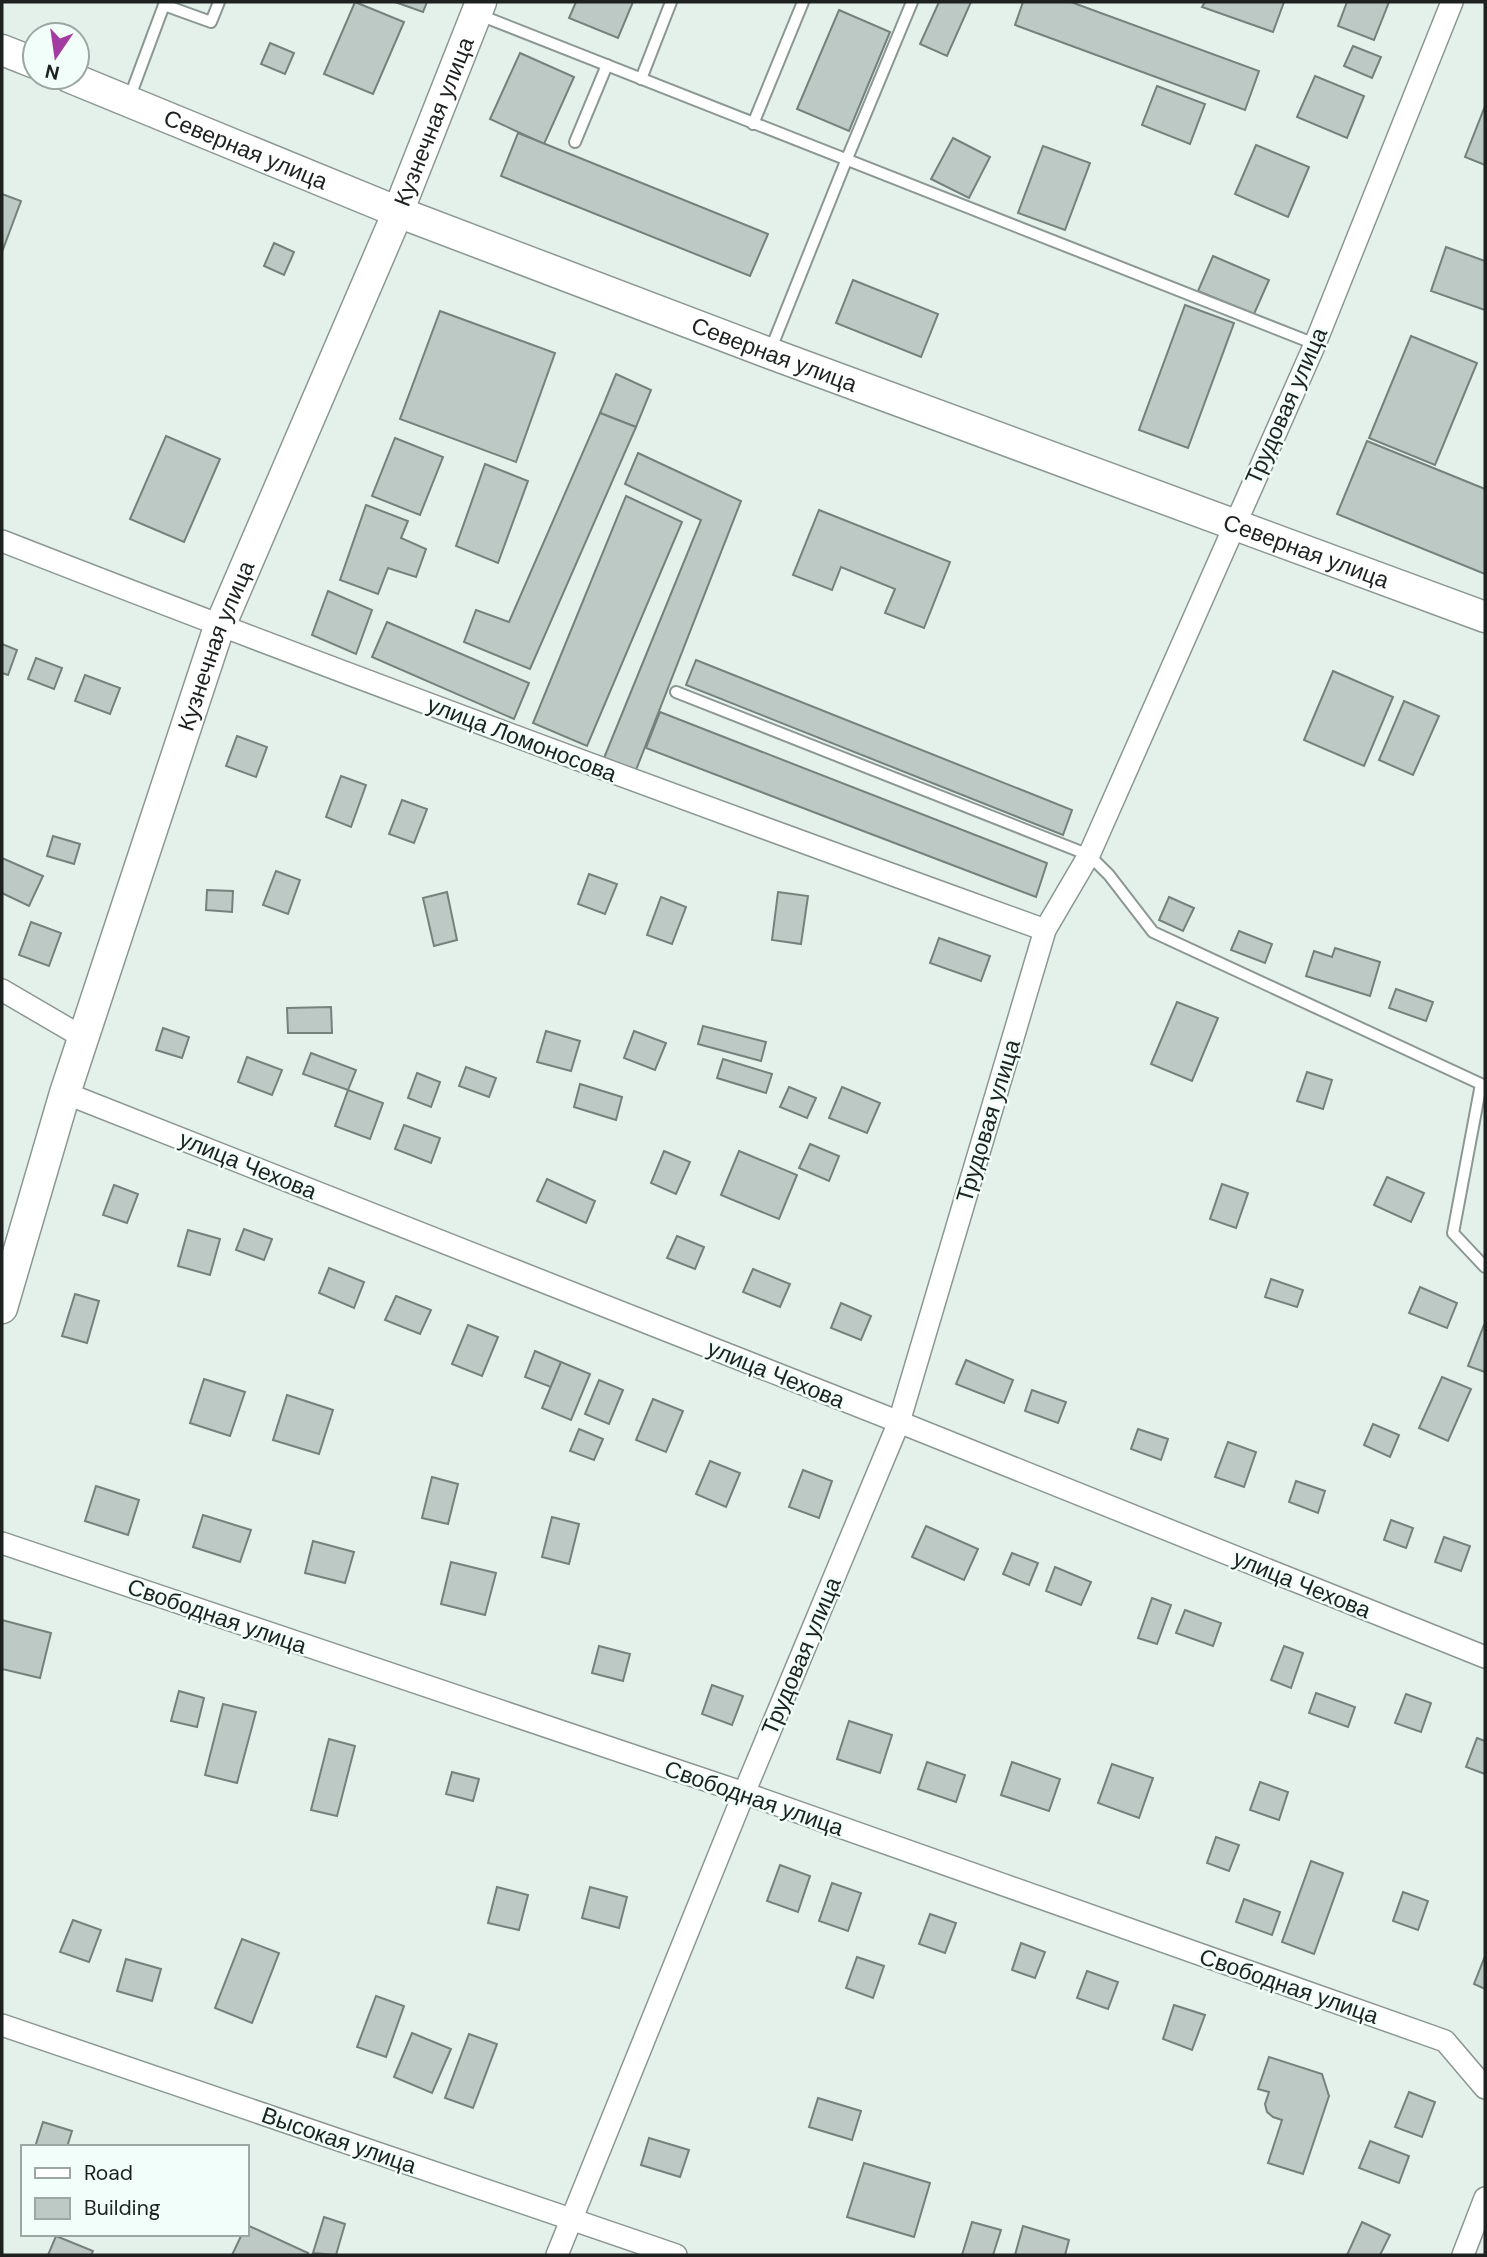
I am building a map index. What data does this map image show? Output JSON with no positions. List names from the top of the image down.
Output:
{
  "streets": {
    "street": [
      "Кузнечная улица",
      "Северная улица",
      "Трудовая улица",
      "улица Ломоносова",
      "улица Чехова",
      "Свободная улица",
      "Высокая улица"
    ]
  },
  "crossings": [
    ["Кузнечная улица", "Северная улица"],
    ["Кузнечная улица", "улица Ломоносова"],
    ["Кузнечная улица", "улица Чехова"],
    ["Северная улица", "Трудовая улица"],
    ["Трудовая улица", "улица Ломоносова"],
    ["Трудовая улица", "улица Чехова"],
    ["Трудовая улица", "Свободная улица"],
    ["Трудовая улица", "Высокая улица"]
  ],
  "legend": ["Road", "Building"],
  "north": "bottom"
}
